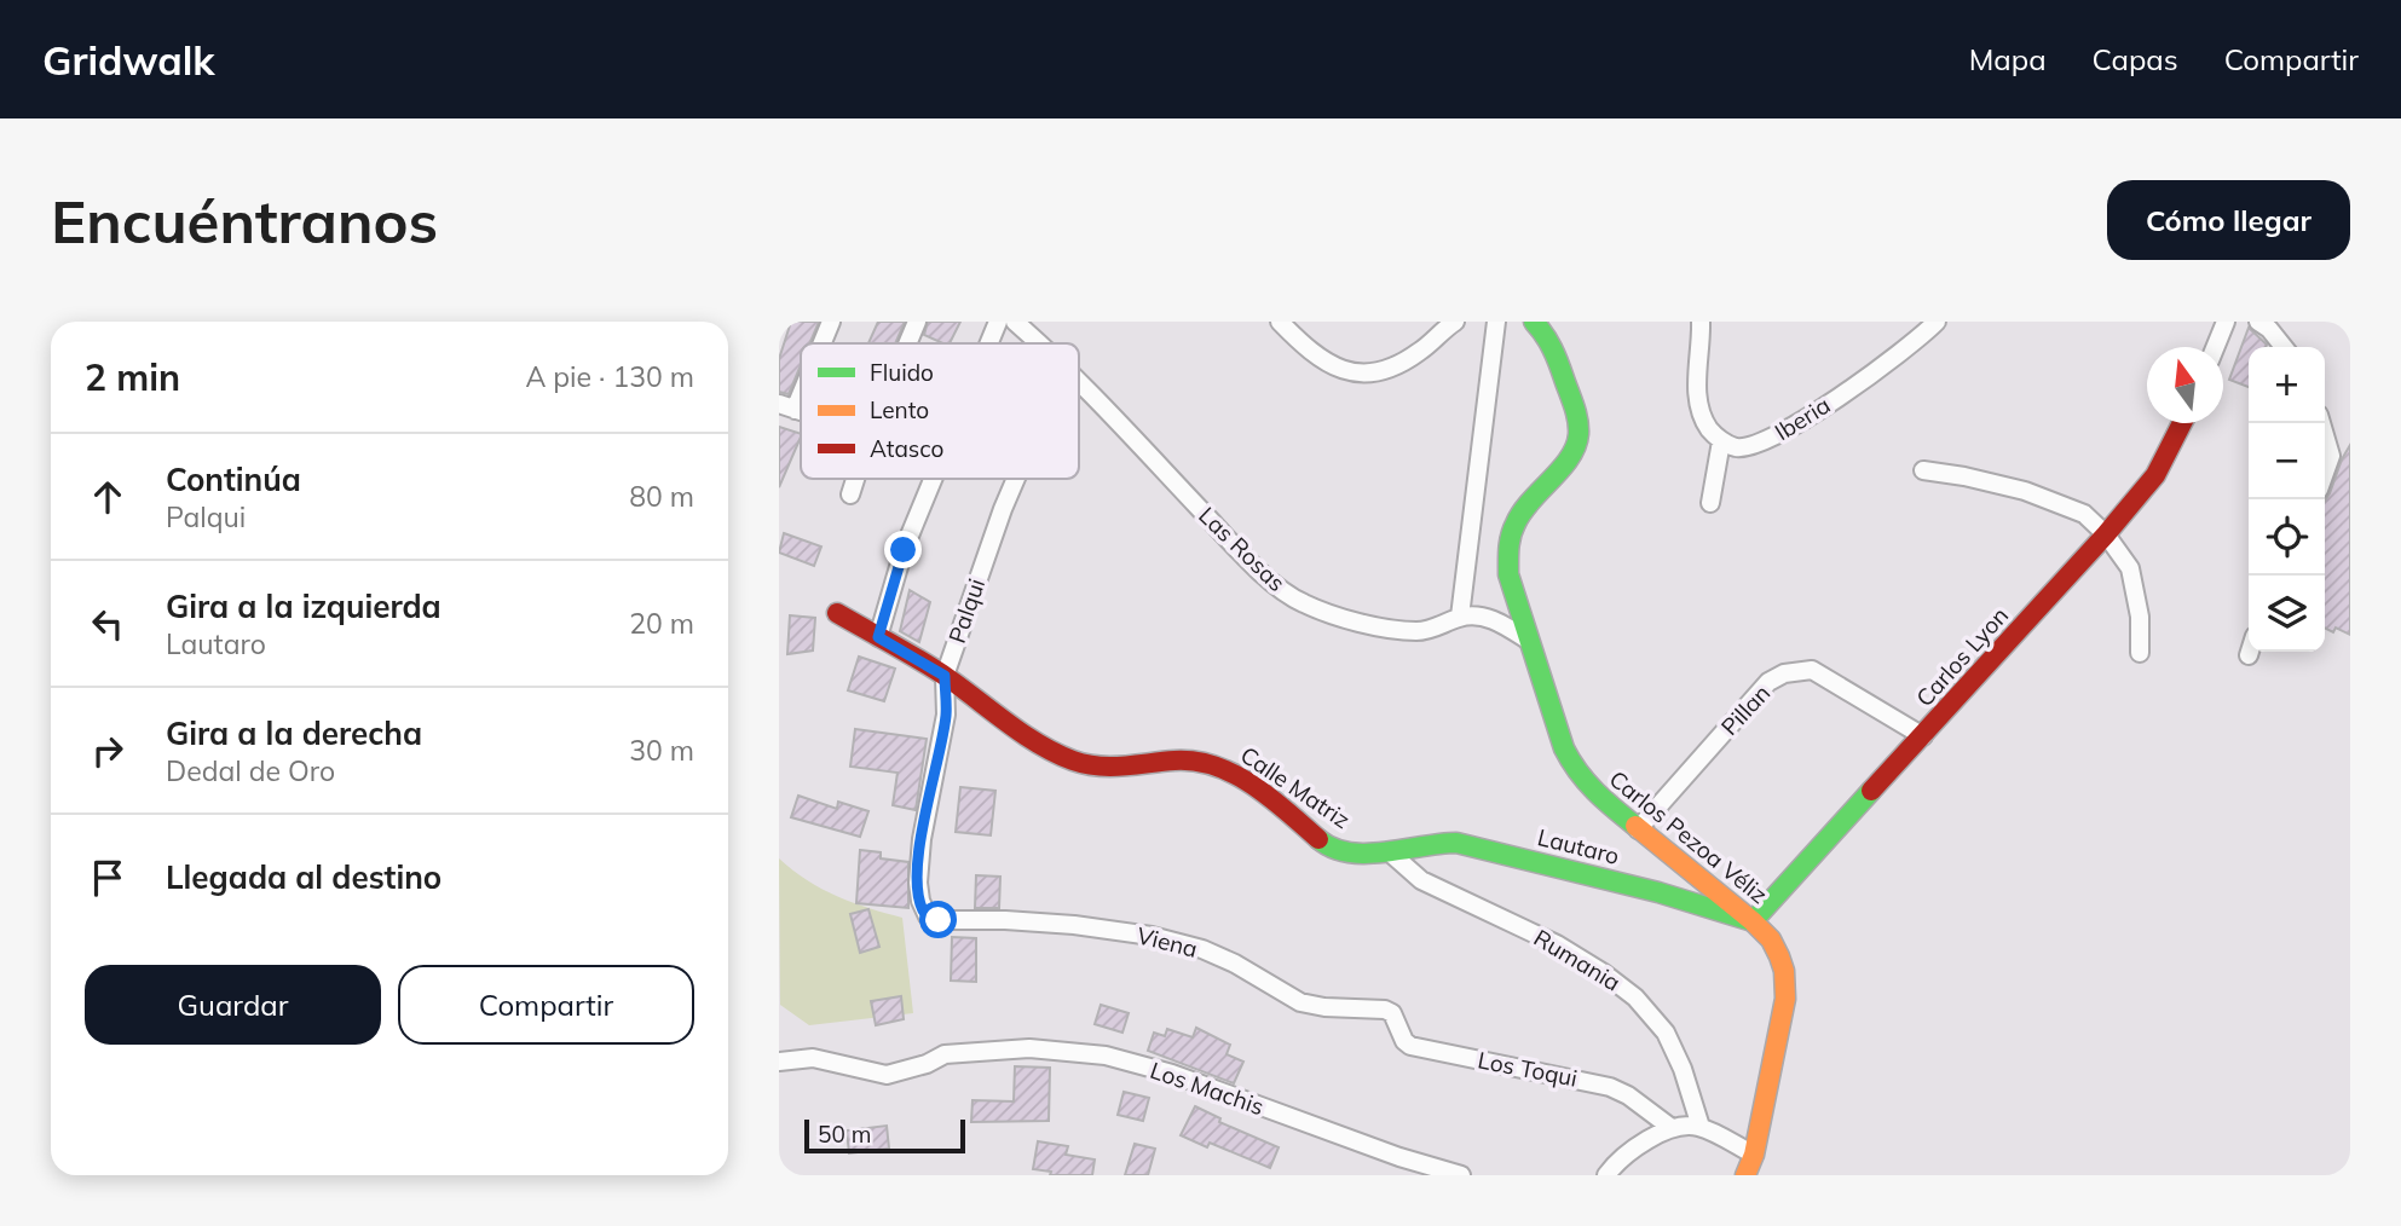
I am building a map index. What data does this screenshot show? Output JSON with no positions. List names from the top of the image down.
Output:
{
  "streets": {
    "street": [
      "Iberia",
      "Las Rosas",
      "Palqui",
      "Carlos Lyon",
      "Pillan",
      "Calle Matriz",
      "Carlos Pezoa Véliz",
      "Lautaro",
      "Viena",
      "Rumania",
      "Los Toqui",
      "Los Machis"
    ]
  },
  "crossings": [
    ["Palqui", "Calle Matriz"],
    ["Palqui", "Viena"],
    ["Carlos Lyon", "Pillan"],
    ["Carlos Lyon", "Carlos Pezoa Véliz"],
    ["Carlos Lyon", "Lautaro"],
    ["Pillan", "Carlos Pezoa Véliz"],
    ["Calle Matriz", "Lautaro"],
    ["Calle Matriz", "Rumania"],
    ["Carlos Pezoa Véliz", "Lautaro"],
    ["Lautaro", "Rumania"],
    ["Viena", "Los Toqui"]
  ],
  "legend": ["Fluido", "Lento", "Atasco"],
  "scale_bar": "50 m",
  "north": "top",
  "page": {
    "header": "Gridwalk",
    "nav": ["Mapa", "Capas", "Compartir"],
    "buttons": [
      "Cómo llegar",
      ["Guardar", "Compartir"]
    ],
    "title": "Encuéntranos",
    "heading": ["2 min", "A pie · 130 m"],
    "map_buttons": ["+", "−"],
    "list": [
      ["Continúa", "Palqui", "80 m"],
      ["Gira a la izquierda", "Lautaro", "20 m"],
      ["Gira a la derecha", "Dedal de Oro", "30 m"],
      "Llegada al destino"
    ],
    "scale": "50 m"
  }
}
